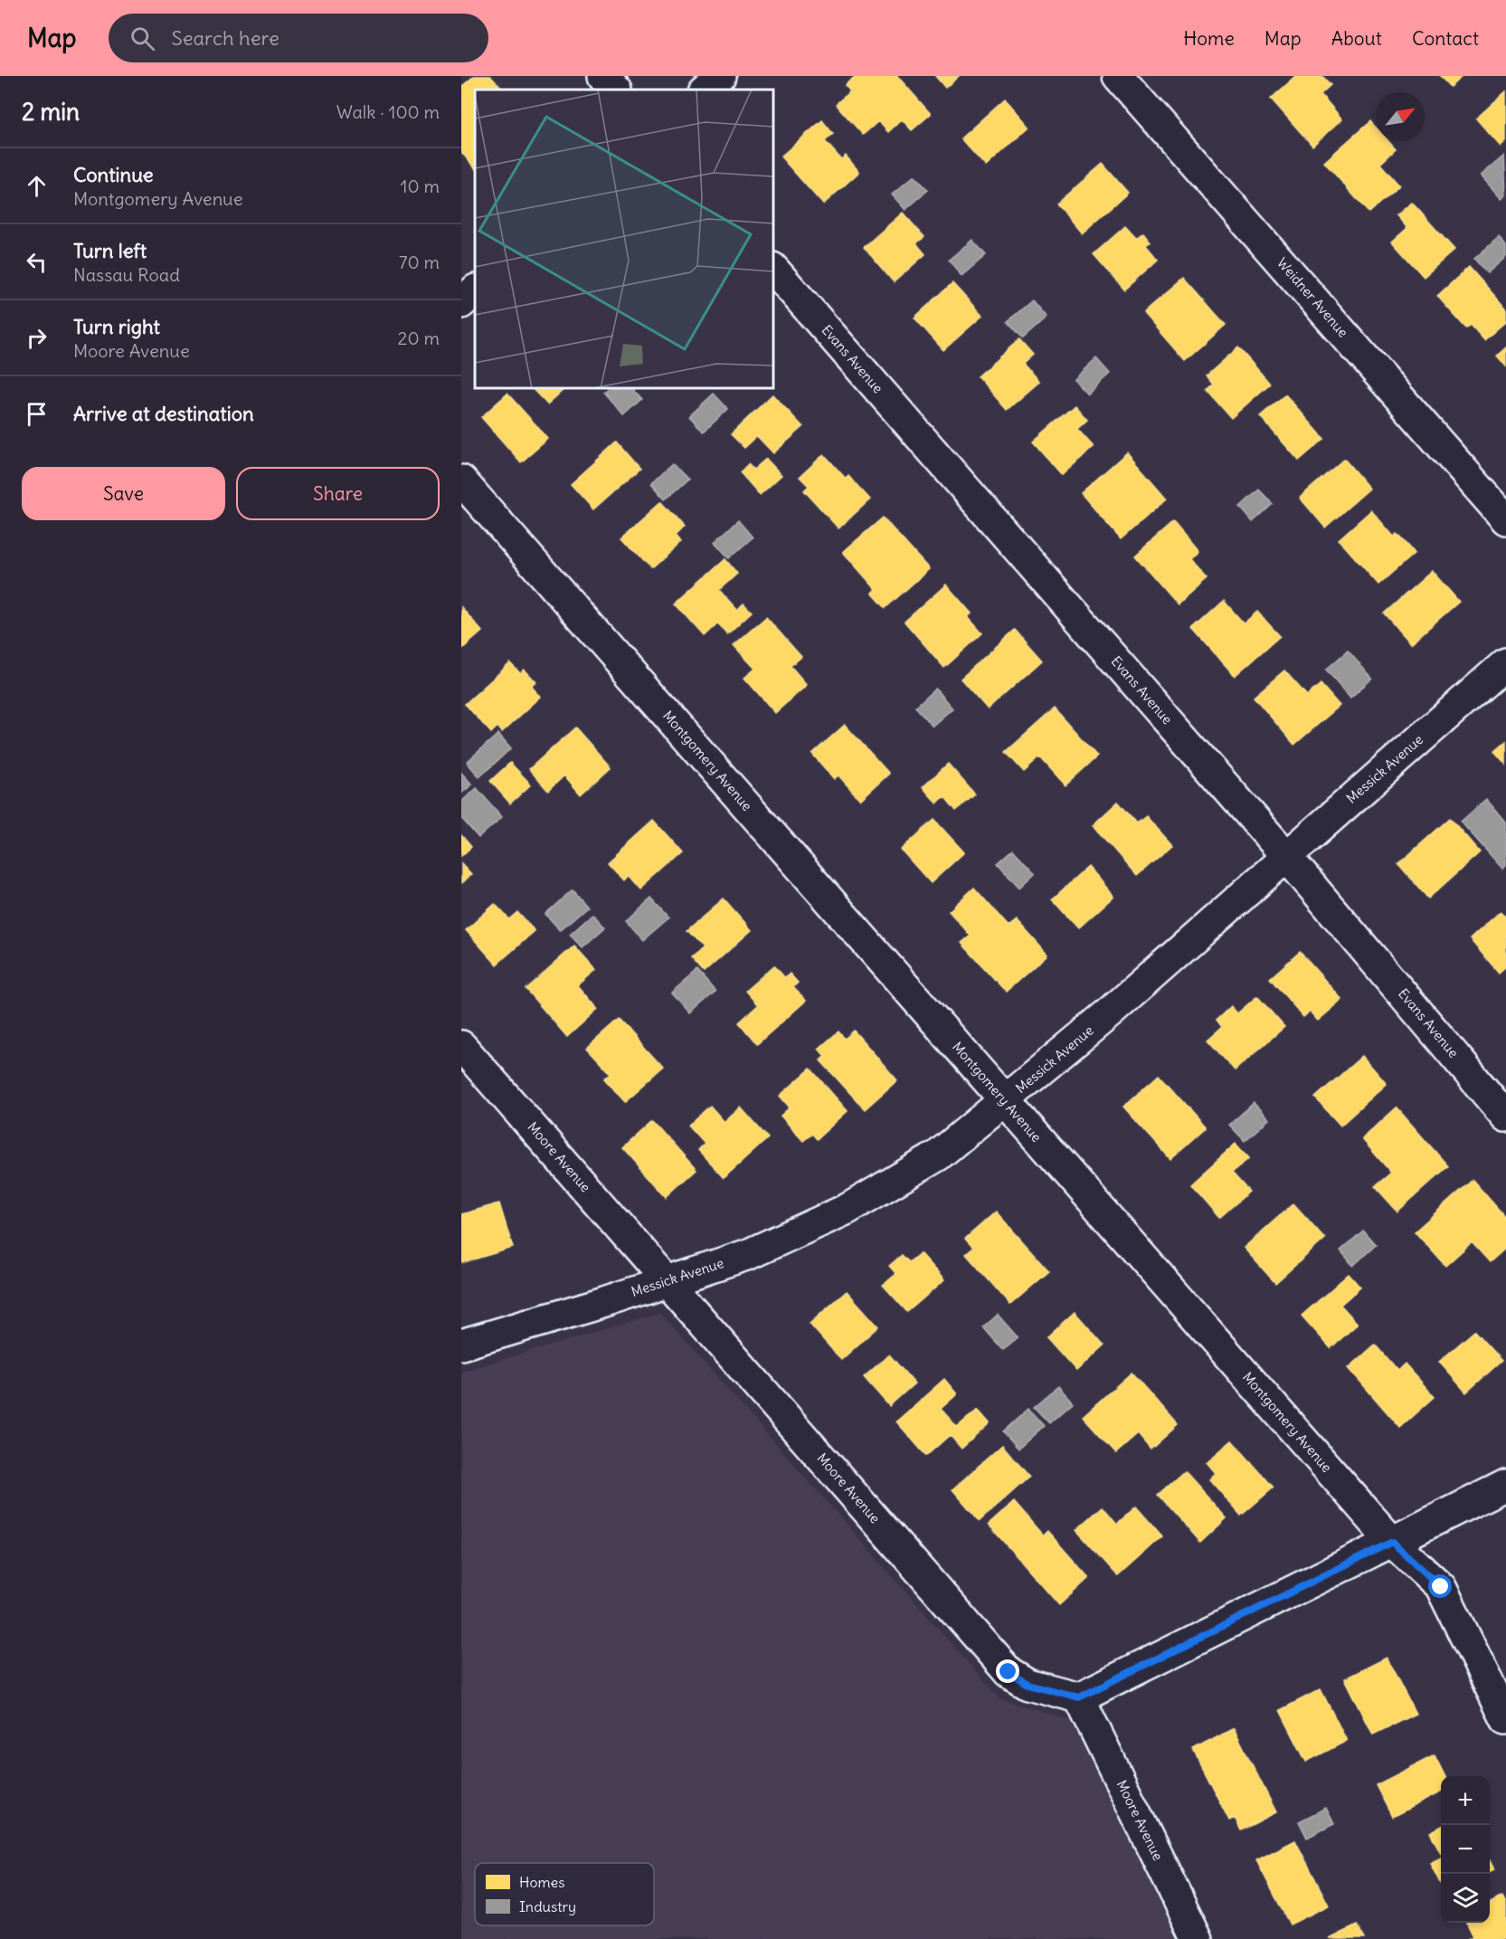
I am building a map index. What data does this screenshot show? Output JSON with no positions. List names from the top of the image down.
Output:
{
  "streets": {
    "street": [
      "Weidner Avenue",
      "Evans Avenue",
      "Montgomery Avenue",
      "Messick Avenue",
      "Moore Avenue"
    ]
  },
  "crossings": [
    ["Evans Avenue", "Messick Avenue"],
    ["Montgomery Avenue", "Messick Avenue"],
    ["Messick Avenue", "Moore Avenue"]
  ],
  "legend": ["Homes", "Industry"],
  "north": "top right",
  "page": {
    "header": "Map",
    "search": "Search here",
    "nav": [
      "Home",
      "Map",
      "About",
      "Contact"
    ],
    "heading": ["2 min", "Walk · 100 m"],
    "list": [
      ["Continue", "Montgomery Avenue", "10 m"],
      ["Turn left", "Nassau Road", "70 m"],
      ["Turn right", "Moore Avenue", "20 m"],
      "Arrive at destination"
    ],
    "buttons": ["Save", "Share"],
    "map_buttons": ["+", "−"]
  }
}
